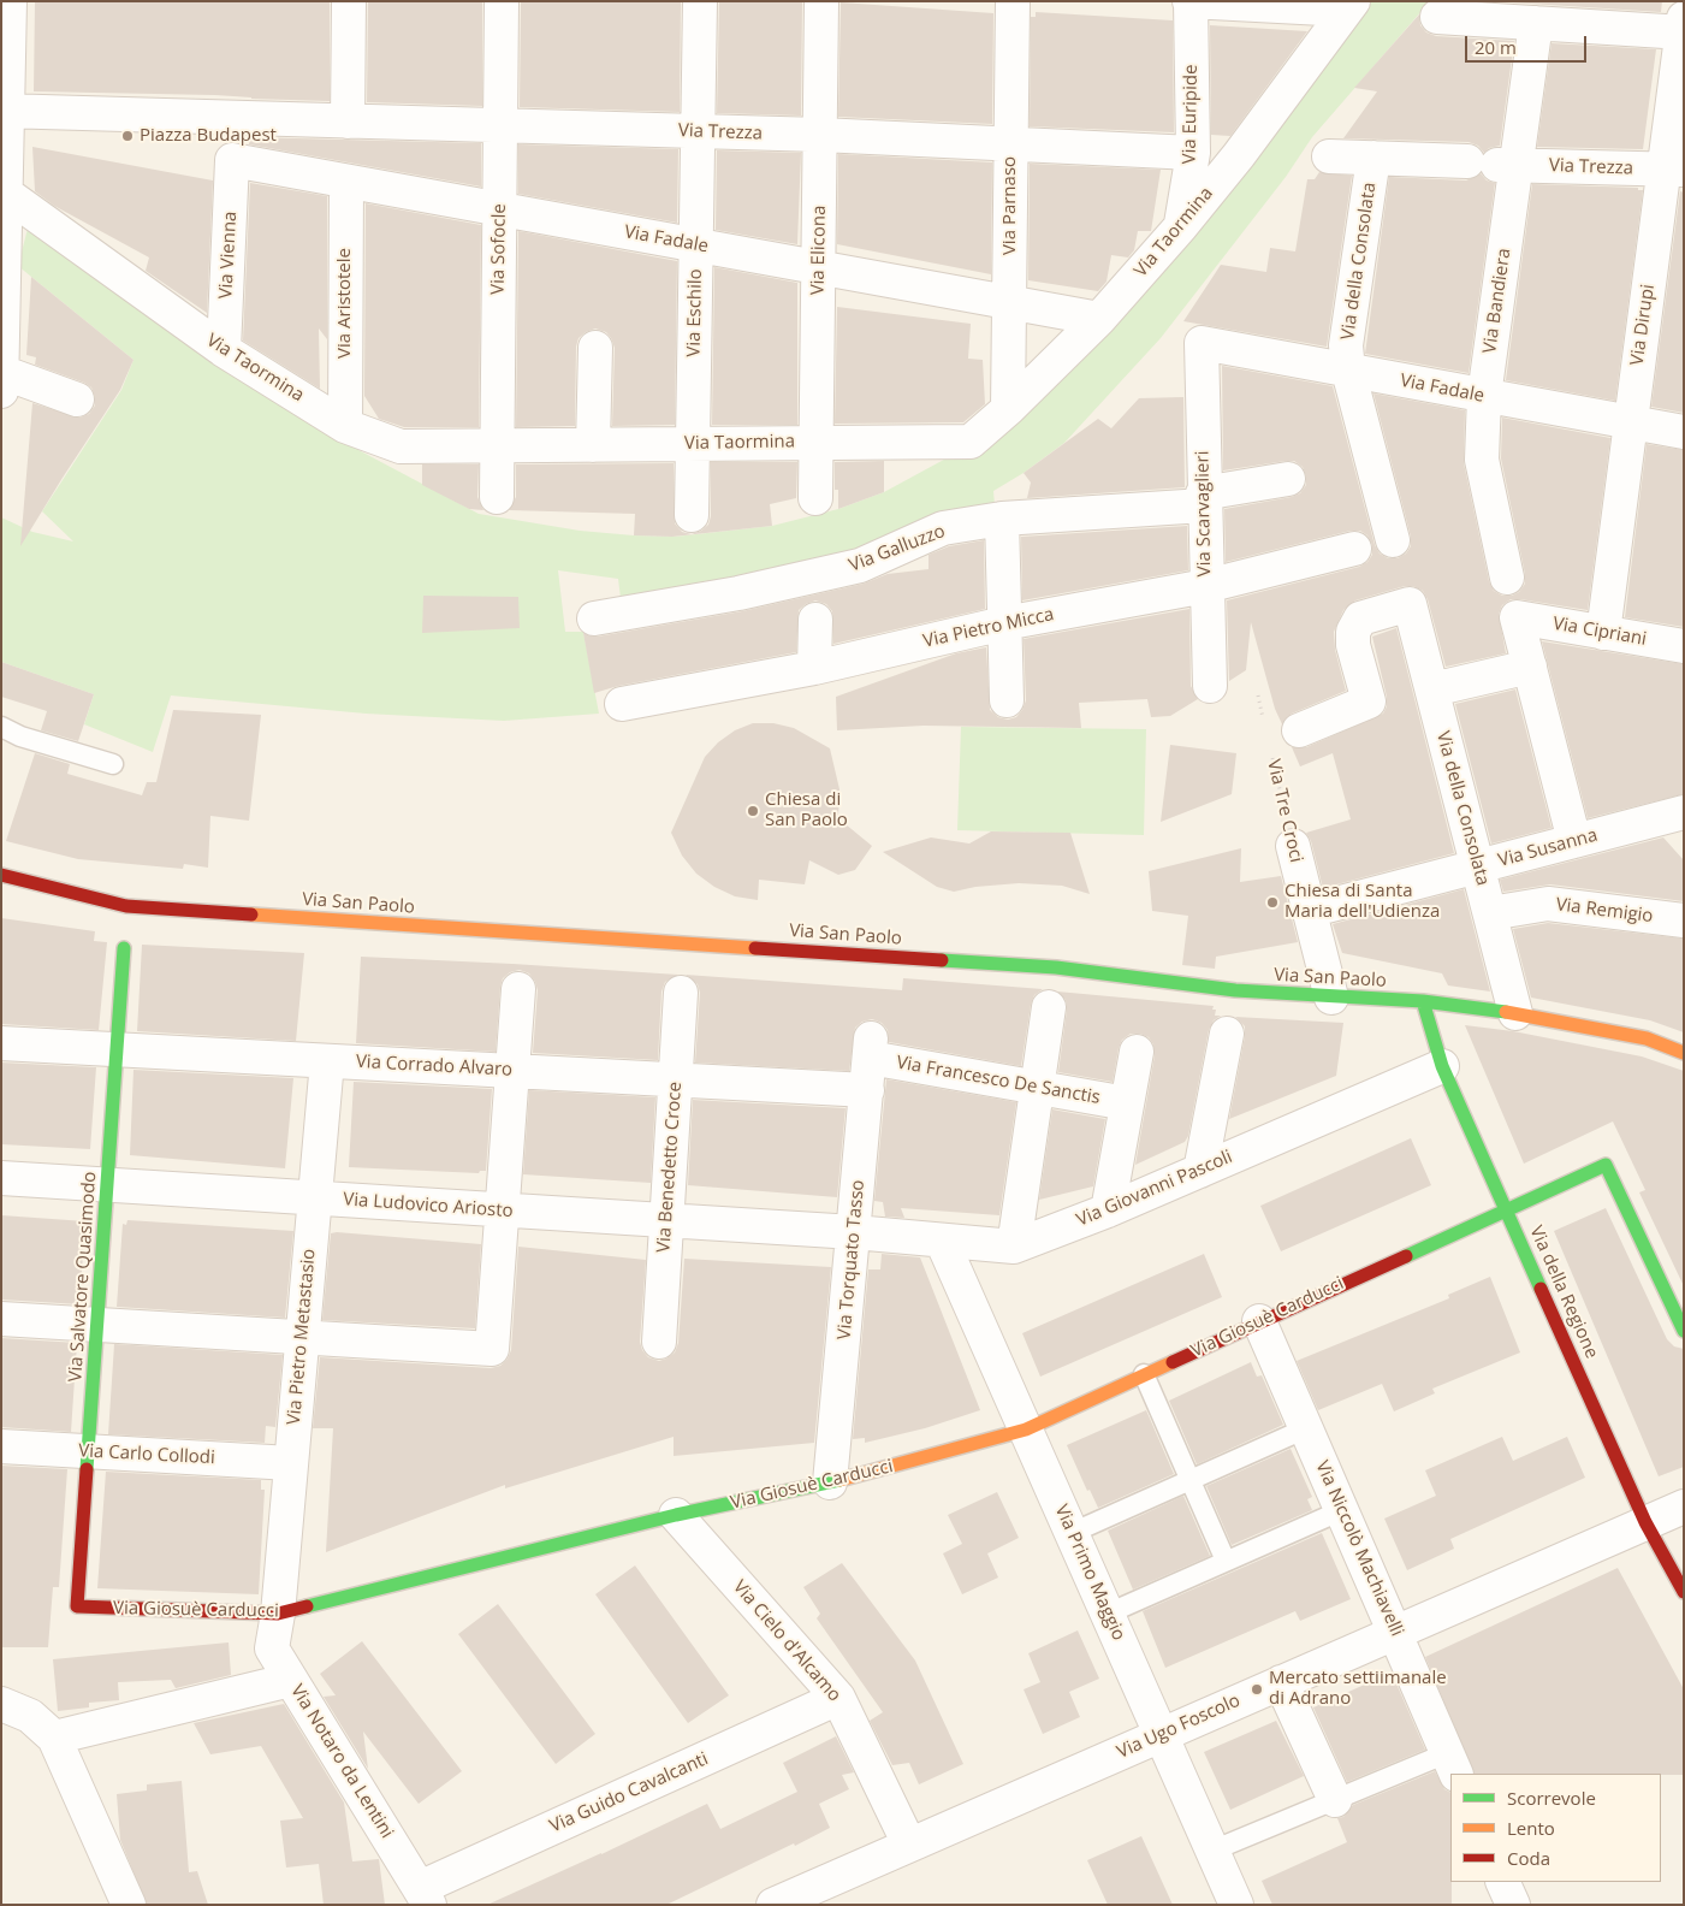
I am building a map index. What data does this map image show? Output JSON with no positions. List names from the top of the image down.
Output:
{
  "streets": {
    "street": [
      "Via Euripide",
      "Via Trezza",
      "Via Parnaso",
      "Via Taormina",
      "Via Fadale",
      "Via Sofocle",
      "Via Elicona",
      "Via Vienna",
      "Via della Consolata",
      "Via Bandiera",
      "Via Aristotele",
      "Via Eschilo",
      "Via Dirupi",
      "Via Scarvaglieri",
      "Via Galluzzo",
      "Via Pietro Micca",
      "Via Cipriani",
      "Via Tre Croci",
      "Via Susanna",
      "Via San Paolo",
      "Via Remigio",
      "Via Corrado Alvaro",
      "Via Francesco De Sanctis",
      "Via Benedetto Croce",
      "Via Giovanni Pascoli",
      "Via Ludovico Ariosto",
      "Via Torquato Tasso",
      "Via Salvatore Quasimodo",
      "Via della Regione",
      "Via Giosuè Carducci",
      "Via Pietro Metastasio",
      "Via Carlo Collodi",
      "Via Niccolò Machiavelli",
      "Via Primo Maggio",
      "Via Cielo d'Alcamo",
      "Via Ugo Foscolo",
      "Via Notaro da Lentini",
      "Via Guido Cavalcanti"
    ]
  },
  "crossings": [
    ["Via Euripide", "Via Trezza"],
    ["Via Euripide", "Via Taormina"],
    ["Via Trezza", "Via Parnaso"],
    ["Via Trezza", "Via Sofocle"],
    ["Via Trezza", "Via Elicona"],
    ["Via Trezza", "Via della Consolata"],
    ["Via Trezza", "Via Bandiera"],
    ["Via Trezza", "Via Eschilo"],
    ["Via Trezza", "Via Dirupi"],
    ["Via Parnaso", "Via Taormina"],
    ["Via Parnaso", "Via Fadale"],
    ["Via Taormina", "Via Fadale"],
    ["Via Taormina", "Via Sofocle"],
    ["Via Taormina", "Via Elicona"],
    ["Via Taormina", "Via Vienna"],
    ["Via Taormina", "Via Aristotele"],
    ["Via Taormina", "Via Eschilo"],
    ["Via Fadale", "Via Sofocle"],
    ["Via Fadale", "Via Elicona"],
    ["Via Fadale", "Via Vienna"],
    ["Via Fadale", "Via della Consolata"],
    ["Via Fadale", "Via Bandiera"],
    ["Via Fadale", "Via Aristotele"],
    ["Via Fadale", "Via Eschilo"],
    ["Via Fadale", "Via Dirupi"],
    ["Via Fadale", "Via Scarvaglieri"],
    ["Via della Consolata", "Via Susanna"],
    ["Via della Consolata", "Via San Paolo"],
    ["Via della Consolata", "Via Remigio"],
    ["Via Dirupi", "Via Cipriani"],
    ["Via Scarvaglieri", "Via Galluzzo"],
    ["Via Scarvaglieri", "Via Pietro Micca"],
    ["Via Tre Croci", "Via Susanna"],
    ["Via Tre Croci", "Via San Paolo"],
    ["Via San Paolo", "Via della Regione"],
    ["Via Corrado Alvaro", "Via Benedetto Croce"],
    ["Via Corrado Alvaro", "Via Torquato Tasso"],
    ["Via Corrado Alvaro", "Via Salvatore Quasimodo"],
    ["Via Corrado Alvaro", "Via Pietro Metastasio"],
    ["Via Francesco De Sanctis", "Via Torquato Tasso"],
    ["Via Benedetto Croce", "Via Ludovico Ariosto"],
    ["Via Giovanni Pascoli", "Via Ludovico Ariosto"],
    ["Via Giovanni Pascoli", "Via Torquato Tasso"],
    ["Via Giovanni Pascoli", "Via della Regione"],
    ["Via Giovanni Pascoli", "Via Primo Maggio"],
    ["Via Ludovico Ariosto", "Via Torquato Tasso"],
    ["Via Ludovico Ariosto", "Via Salvatore Quasimodo"],
    ["Via Ludovico Ariosto", "Via Pietro Metastasio"],
    ["Via Torquato Tasso", "Via Giosuè Carducci"],
    ["Via Salvatore Quasimodo", "Via Giosuè Carducci"],
    ["Via Salvatore Quasimodo", "Via Carlo Collodi"],
    ["Via della Regione", "Via Giosuè Carducci"],
    ["Via della Regione", "Via Ugo Foscolo"],
    ["Via Giosuè Carducci", "Via Pietro Metastasio"],
    ["Via Giosuè Carducci", "Via Niccolò Machiavelli"],
    ["Via Giosuè Carducci", "Via Primo Maggio"],
    ["Via Giosuè Carducci", "Via Cielo d'Alcamo"],
    ["Via Giosuè Carducci", "Via Notaro da Lentini"],
    ["Via Pietro Metastasio", "Via Carlo Collodi"],
    ["Via Pietro Metastasio", "Via Notaro da Lentini"],
    ["Via Niccolò Machiavelli", "Via Ugo Foscolo"],
    ["Via Primo Maggio", "Via Ugo Foscolo"],
    ["Via Cielo d'Alcamo", "Via Ugo Foscolo"],
    ["Via Cielo d'Alcamo", "Via Guido Cavalcanti"],
    ["Via Notaro da Lentini", "Via Guido Cavalcanti"]
  ],
  "places": [
    "Piazza Budapest",
    "Chiesa di San Paolo",
    "Chiesa di Santa Maria dell'Udienza",
    "Mercato settiimanale di Adrano"
  ],
  "legend": ["Scorrevole", "Lento", "Coda"],
  "scale_bar": "20 m"
}
